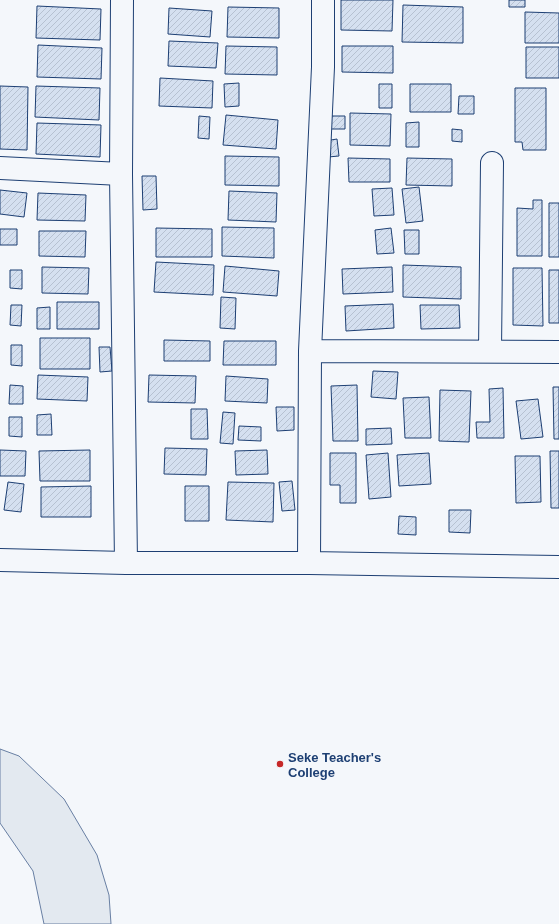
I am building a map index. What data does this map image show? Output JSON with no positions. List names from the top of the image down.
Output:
{
  "places": ["Seke Teacher's College"]
}
